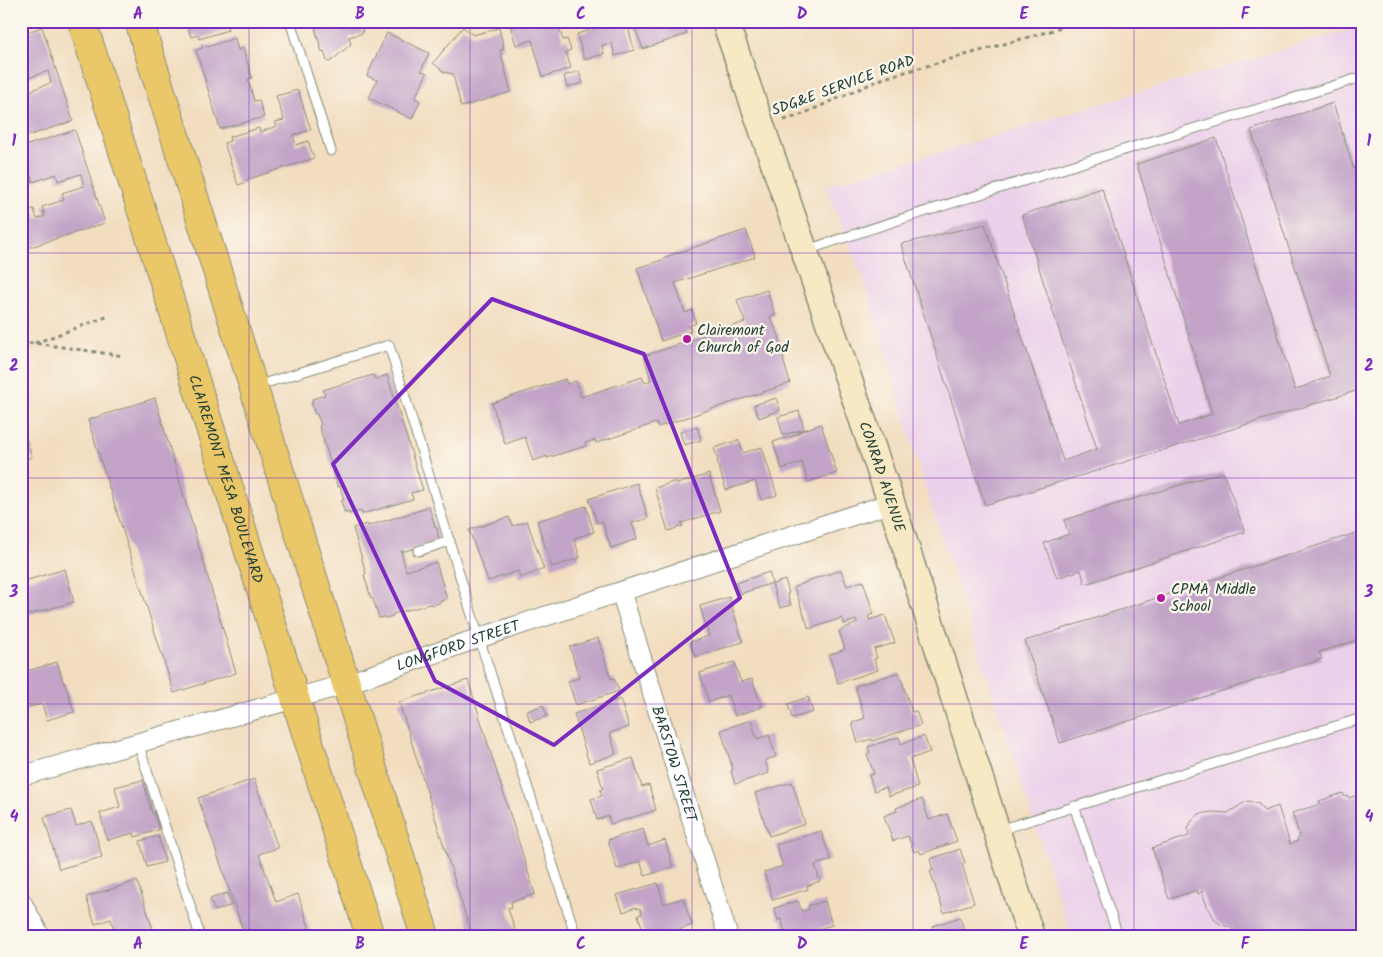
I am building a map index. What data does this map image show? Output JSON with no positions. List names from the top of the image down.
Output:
{
  "streets": {
    "main road": ["CLAIREMONT MESA BOULEVARD"],
    "street": ["CONRAD AVENUE", "LONGFORD STREET", "BARSTOW STREET"],
    "path": ["SDG&E SERVICE ROAD"]
  },
  "crossings": [
    ["SDG&E SERVICE ROAD", "CONRAD AVENUE"],
    ["CONRAD AVENUE", "LONGFORD STREET"],
    ["CLAIREMONT MESA BOULEVARD", "LONGFORD STREET"],
    ["LONGFORD STREET", "BARSTOW STREET"]
  ],
  "places": ["Clairemont Church of God", "CPMA Middle School"],
  "grid": {
    "columns": [
      "A",
      "B",
      "C",
      "D",
      "E",
      "F"
    ],
    "rows": [
      "1",
      "2",
      "3",
      "4"
    ]
  }
}
